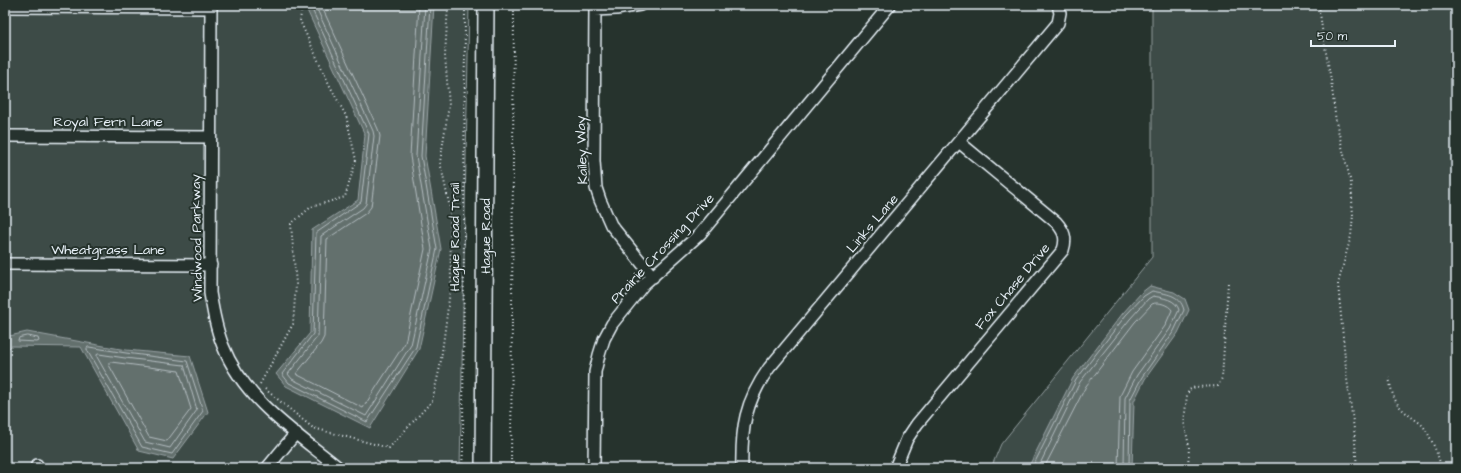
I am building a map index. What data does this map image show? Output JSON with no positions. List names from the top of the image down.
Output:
{
  "streets": {
    "main road": ["Hague Road"],
    "street": [
      "Royal Fern Lane",
      "Kailey Way",
      "Links Lane",
      "Windwood Parkway",
      "Prairie Crossing Drive",
      "Wheatgrass Lane",
      "Fox Chase Drive"
    ],
    "path": ["Hague Road Trail"]
  },
  "crossings": [
    ["Royal Fern Lane", "Windwood Parkway"],
    ["Kailey Way", "Prairie Crossing Drive"],
    ["Links Lane", "Fox Chase Drive"],
    ["Windwood Parkway", "Wheatgrass Lane"]
  ],
  "scale_bar": "50 m"
}
